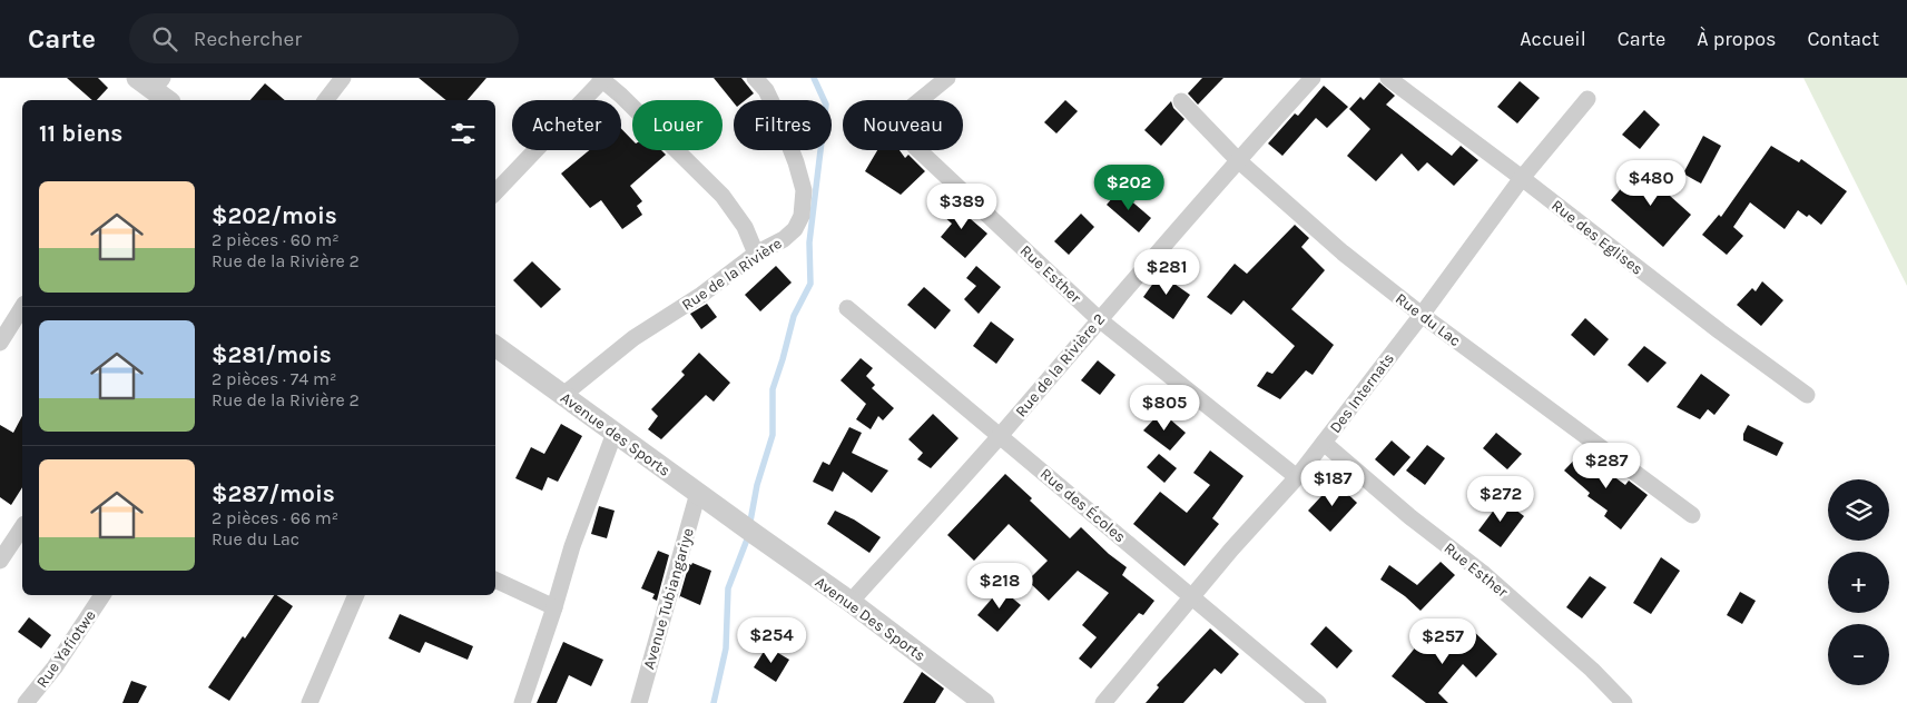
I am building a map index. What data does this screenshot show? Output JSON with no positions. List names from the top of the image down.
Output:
{
  "streets": {
    "street": [
      "Rue des Eglises",
      "Rue de la Rivière",
      "Rue Esther",
      "Rue du Lac",
      "Rue de la Rivière 2",
      "Des Internats",
      "Avenue des Sports",
      "Rue des Écoles",
      "Avenue Tubiangariye",
      "Avenue Des Sports",
      "Rue Yafiotwe"
    ]
  },
  "crossings": [
    ["Rue des Eglises", "Des Internats"],
    ["Rue de la Rivière", "Avenue des Sports"],
    ["Rue Esther", "Rue de la Rivière 2"],
    ["Rue Esther", "Des Internats"],
    ["Rue du Lac", "Rue de la Rivière 2"],
    ["Rue du Lac", "Des Internats"],
    ["Rue de la Rivière 2", "Rue des Écoles"],
    ["Rue de la Rivière 2", "Avenue Des Sports"],
    ["Des Internats", "Rue des Écoles"],
    ["Avenue des Sports", "Avenue Tubiangariye"],
    ["Avenue des Sports", "Avenue Des Sports"]
  ],
  "page": {
    "header": "Carte",
    "search": "Rechercher",
    "nav": [
      "Accueil",
      "Carte",
      "À propos",
      "Contact"
    ],
    "chip": [
      "Acheter",
      "Louer",
      "Filtres",
      "Nouveau"
    ],
    "heading": "11 biens",
    "price": [
      "$480",
      "$202",
      "$389",
      "$281",
      "$805",
      "$287",
      "$187",
      "$272",
      "$218",
      "$254",
      "$257"
    ],
    "list": [
      {
        "name": "$202/mois",
        "note": "2 pièces · 60 m² · Rue de la Rivière 2"
      },
      {
        "name": "$281/mois",
        "note": "2 pièces · 74 m² · Rue de la Rivière 2"
      },
      {
        "name": "$287/mois",
        "note": "2 pièces · 66 m² · Rue du Lac"
      }
    ],
    "map_buttons": ["+", "−"]
  }
}
